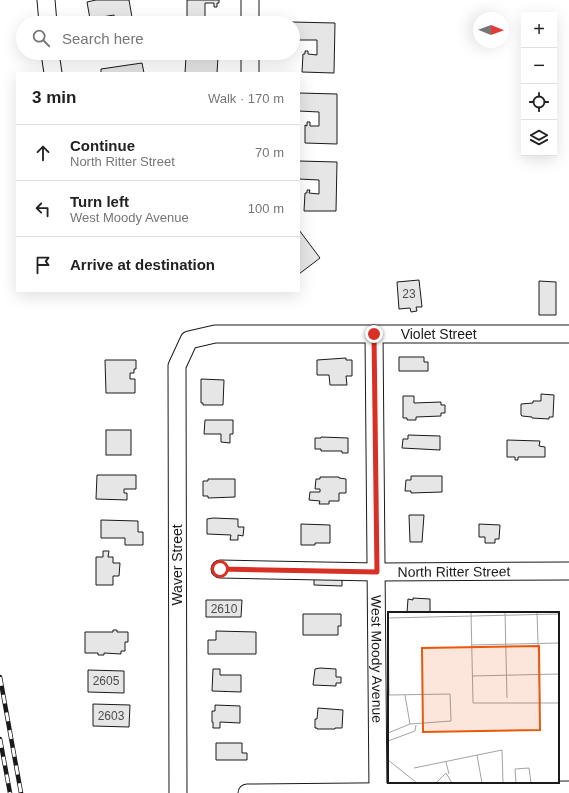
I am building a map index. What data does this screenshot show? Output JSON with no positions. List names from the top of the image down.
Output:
{
  "streets": {
    "street": [
      "Violet Street",
      "Waver Street",
      "North Ritter Street",
      "West Moody Avenue"
    ]
  },
  "crossings": [
    ["Violet Street", "Waver Street"],
    ["Violet Street", "West Moody Avenue"],
    ["North Ritter Street", "West Moody Avenue"]
  ],
  "house_numbers": [
    "23",
    "2610",
    "2605",
    "2603"
  ],
  "north": "right",
  "page": {
    "map_buttons": ["+", "−"],
    "search": "Search here",
    "heading": ["3 min", "Walk · 170 m"],
    "list": [
      ["Continue", "North Ritter Street", "70 m"],
      ["Turn left", "West Moody Avenue", "100 m"],
      "Arrive at destination"
    ]
  }
}
